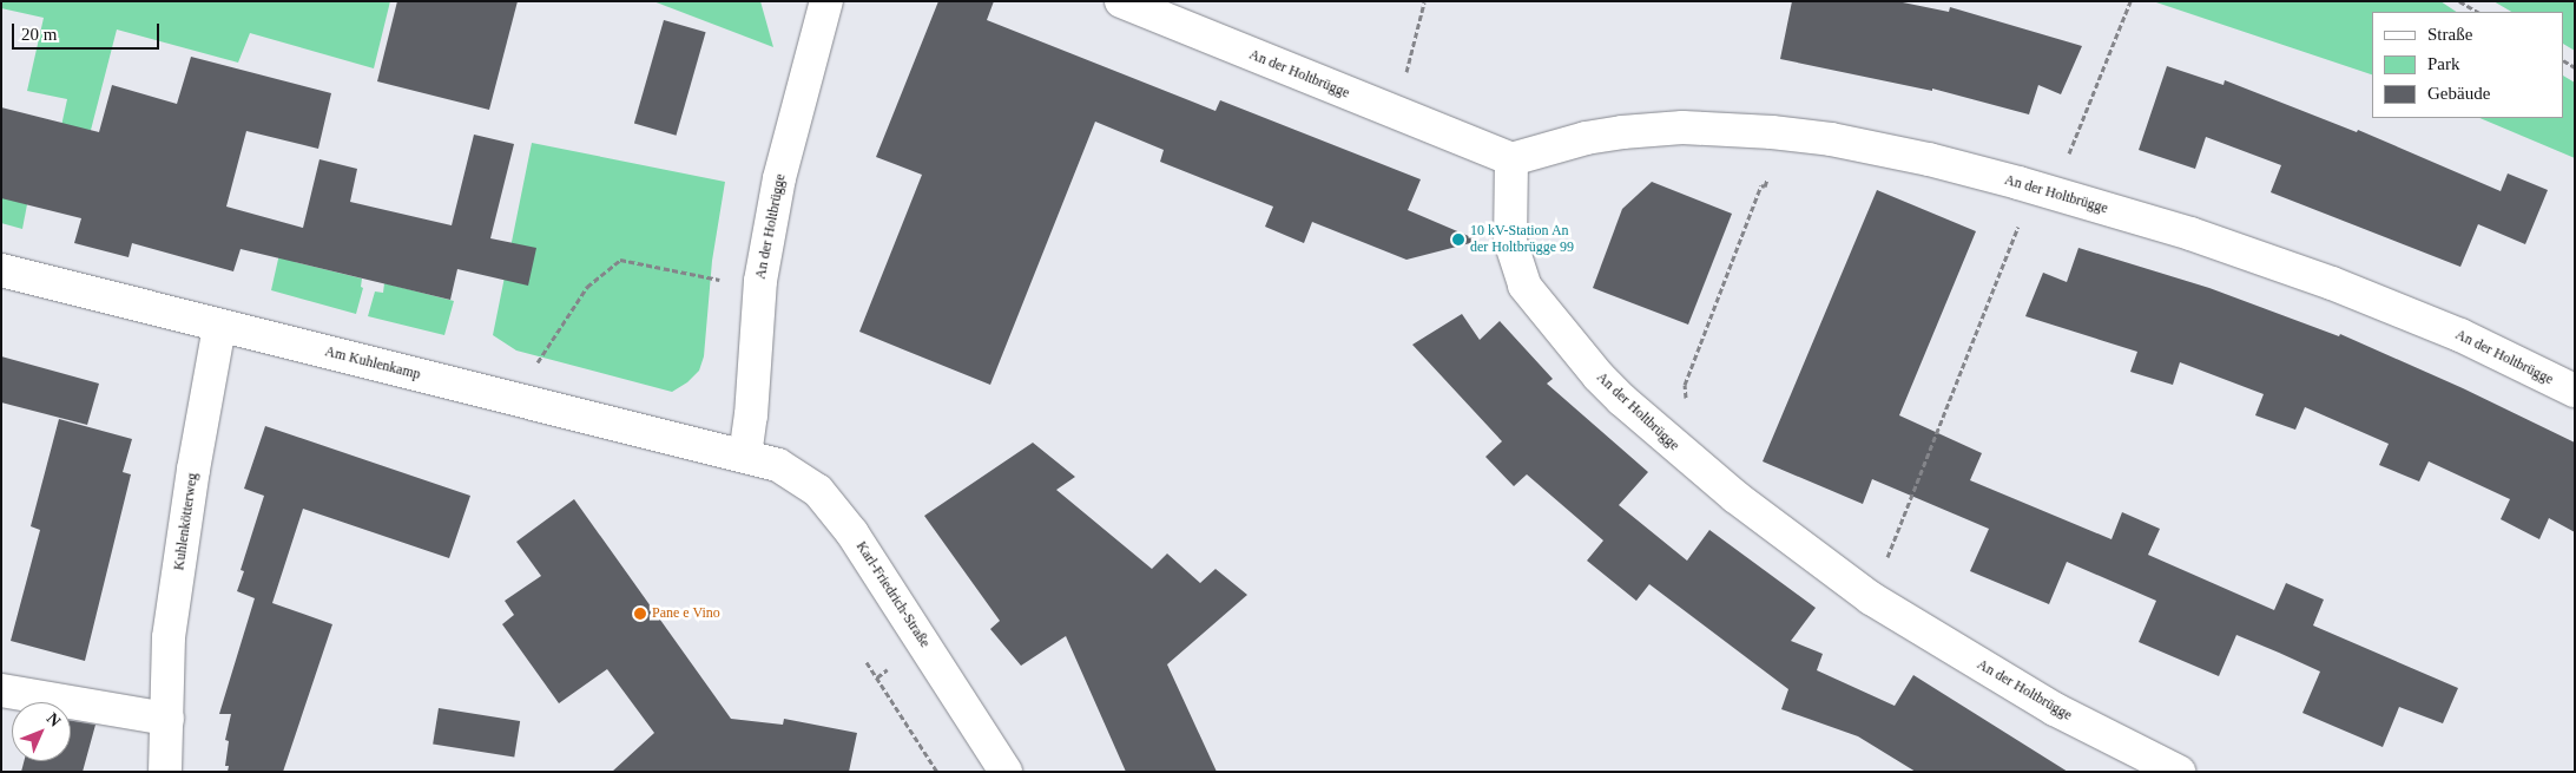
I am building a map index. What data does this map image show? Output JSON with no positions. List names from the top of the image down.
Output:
{
  "streets": {
    "street": [
      "An der Holtbrügge",
      "Am Kuhlenkamp",
      "Kuhlenkötterweg",
      "Karl-Friedrich-Straße"
    ]
  },
  "crossings": [
    ["An der Holtbrügge", "Am Kuhlenkamp"],
    ["An der Holtbrügge", "Karl-Friedrich-Straße"],
    ["Am Kuhlenkamp", "Kuhlenkötterweg"],
    ["Am Kuhlenkamp", "Karl-Friedrich-Straße"]
  ],
  "places": ["10 kV-Station An der Holtbrügge 99", "Pane e Vino"],
  "legend": ["Straße", "Park", "Gebäude"],
  "scale_bar": "20 m",
  "north": "top right"
}
